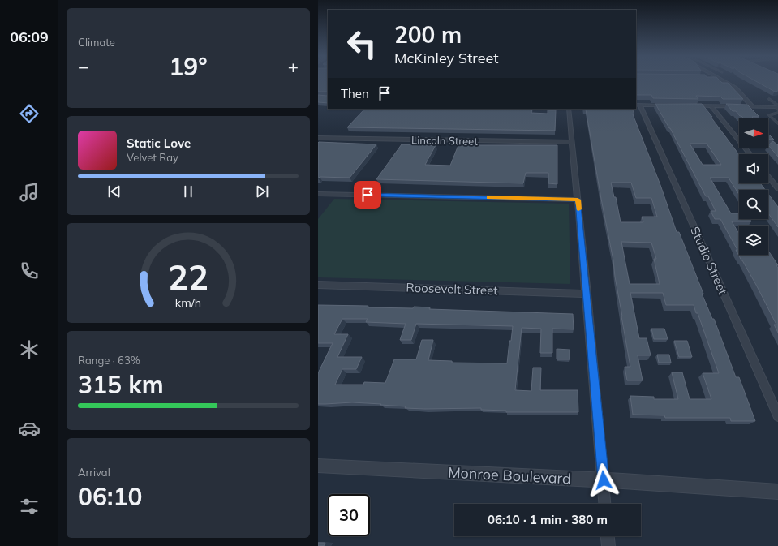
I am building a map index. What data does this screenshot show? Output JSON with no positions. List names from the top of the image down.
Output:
{
  "streets": {
    "street": [
      "Lincoln Street",
      "Studio Street",
      "Roosevelt Street",
      "Monroe Boulevard"
    ]
  },
  "north": "right",
  "page": {
    "tabs": "06:09",
    "tile": [
      "Climate",
      ["Range · 63%", "315 km"],
      ["Arrival", "06:10"]
    ],
    "turn": ["200 m", "McKinley Street"],
    "heat": ["−", "19°", "+"],
    "then": "Then",
    "song": ["Static Love", "Velvet Ray"],
    "limit": "30",
    "trip": "06:10 · 1 min · 380 m",
    "gauge": ["22", "km/h"]
  }
}
